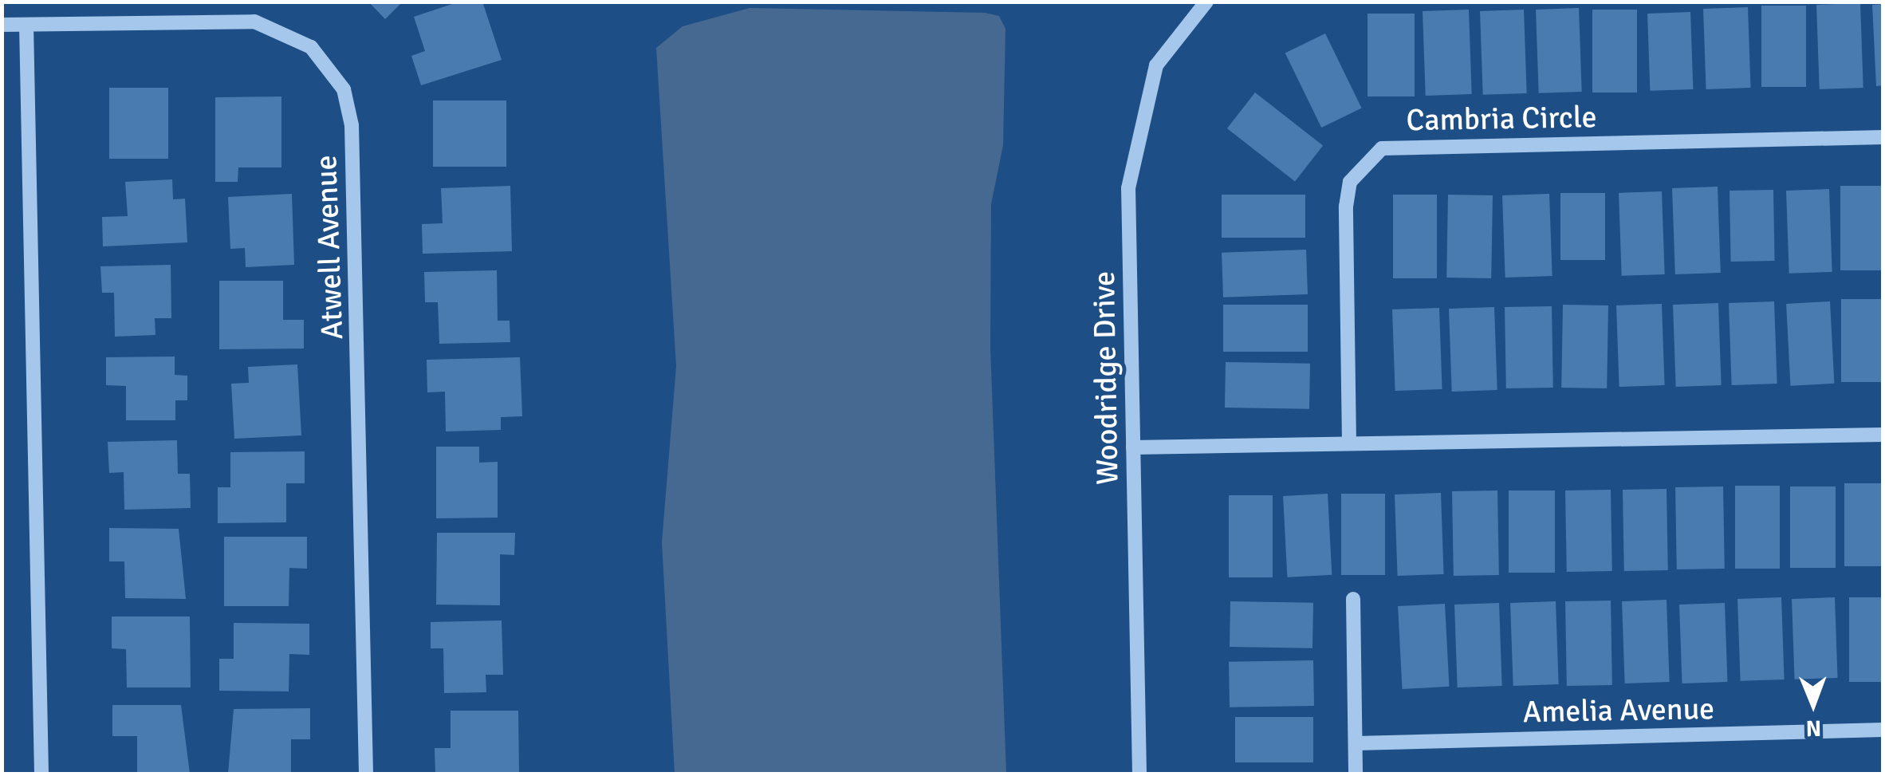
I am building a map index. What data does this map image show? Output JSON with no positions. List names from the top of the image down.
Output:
{
  "streets": {
    "street": [
      "Cambria Circle",
      "Atwell Avenue",
      "Woodridge Drive",
      "Amelia Avenue"
    ]
  },
  "north": "bottom"
}
